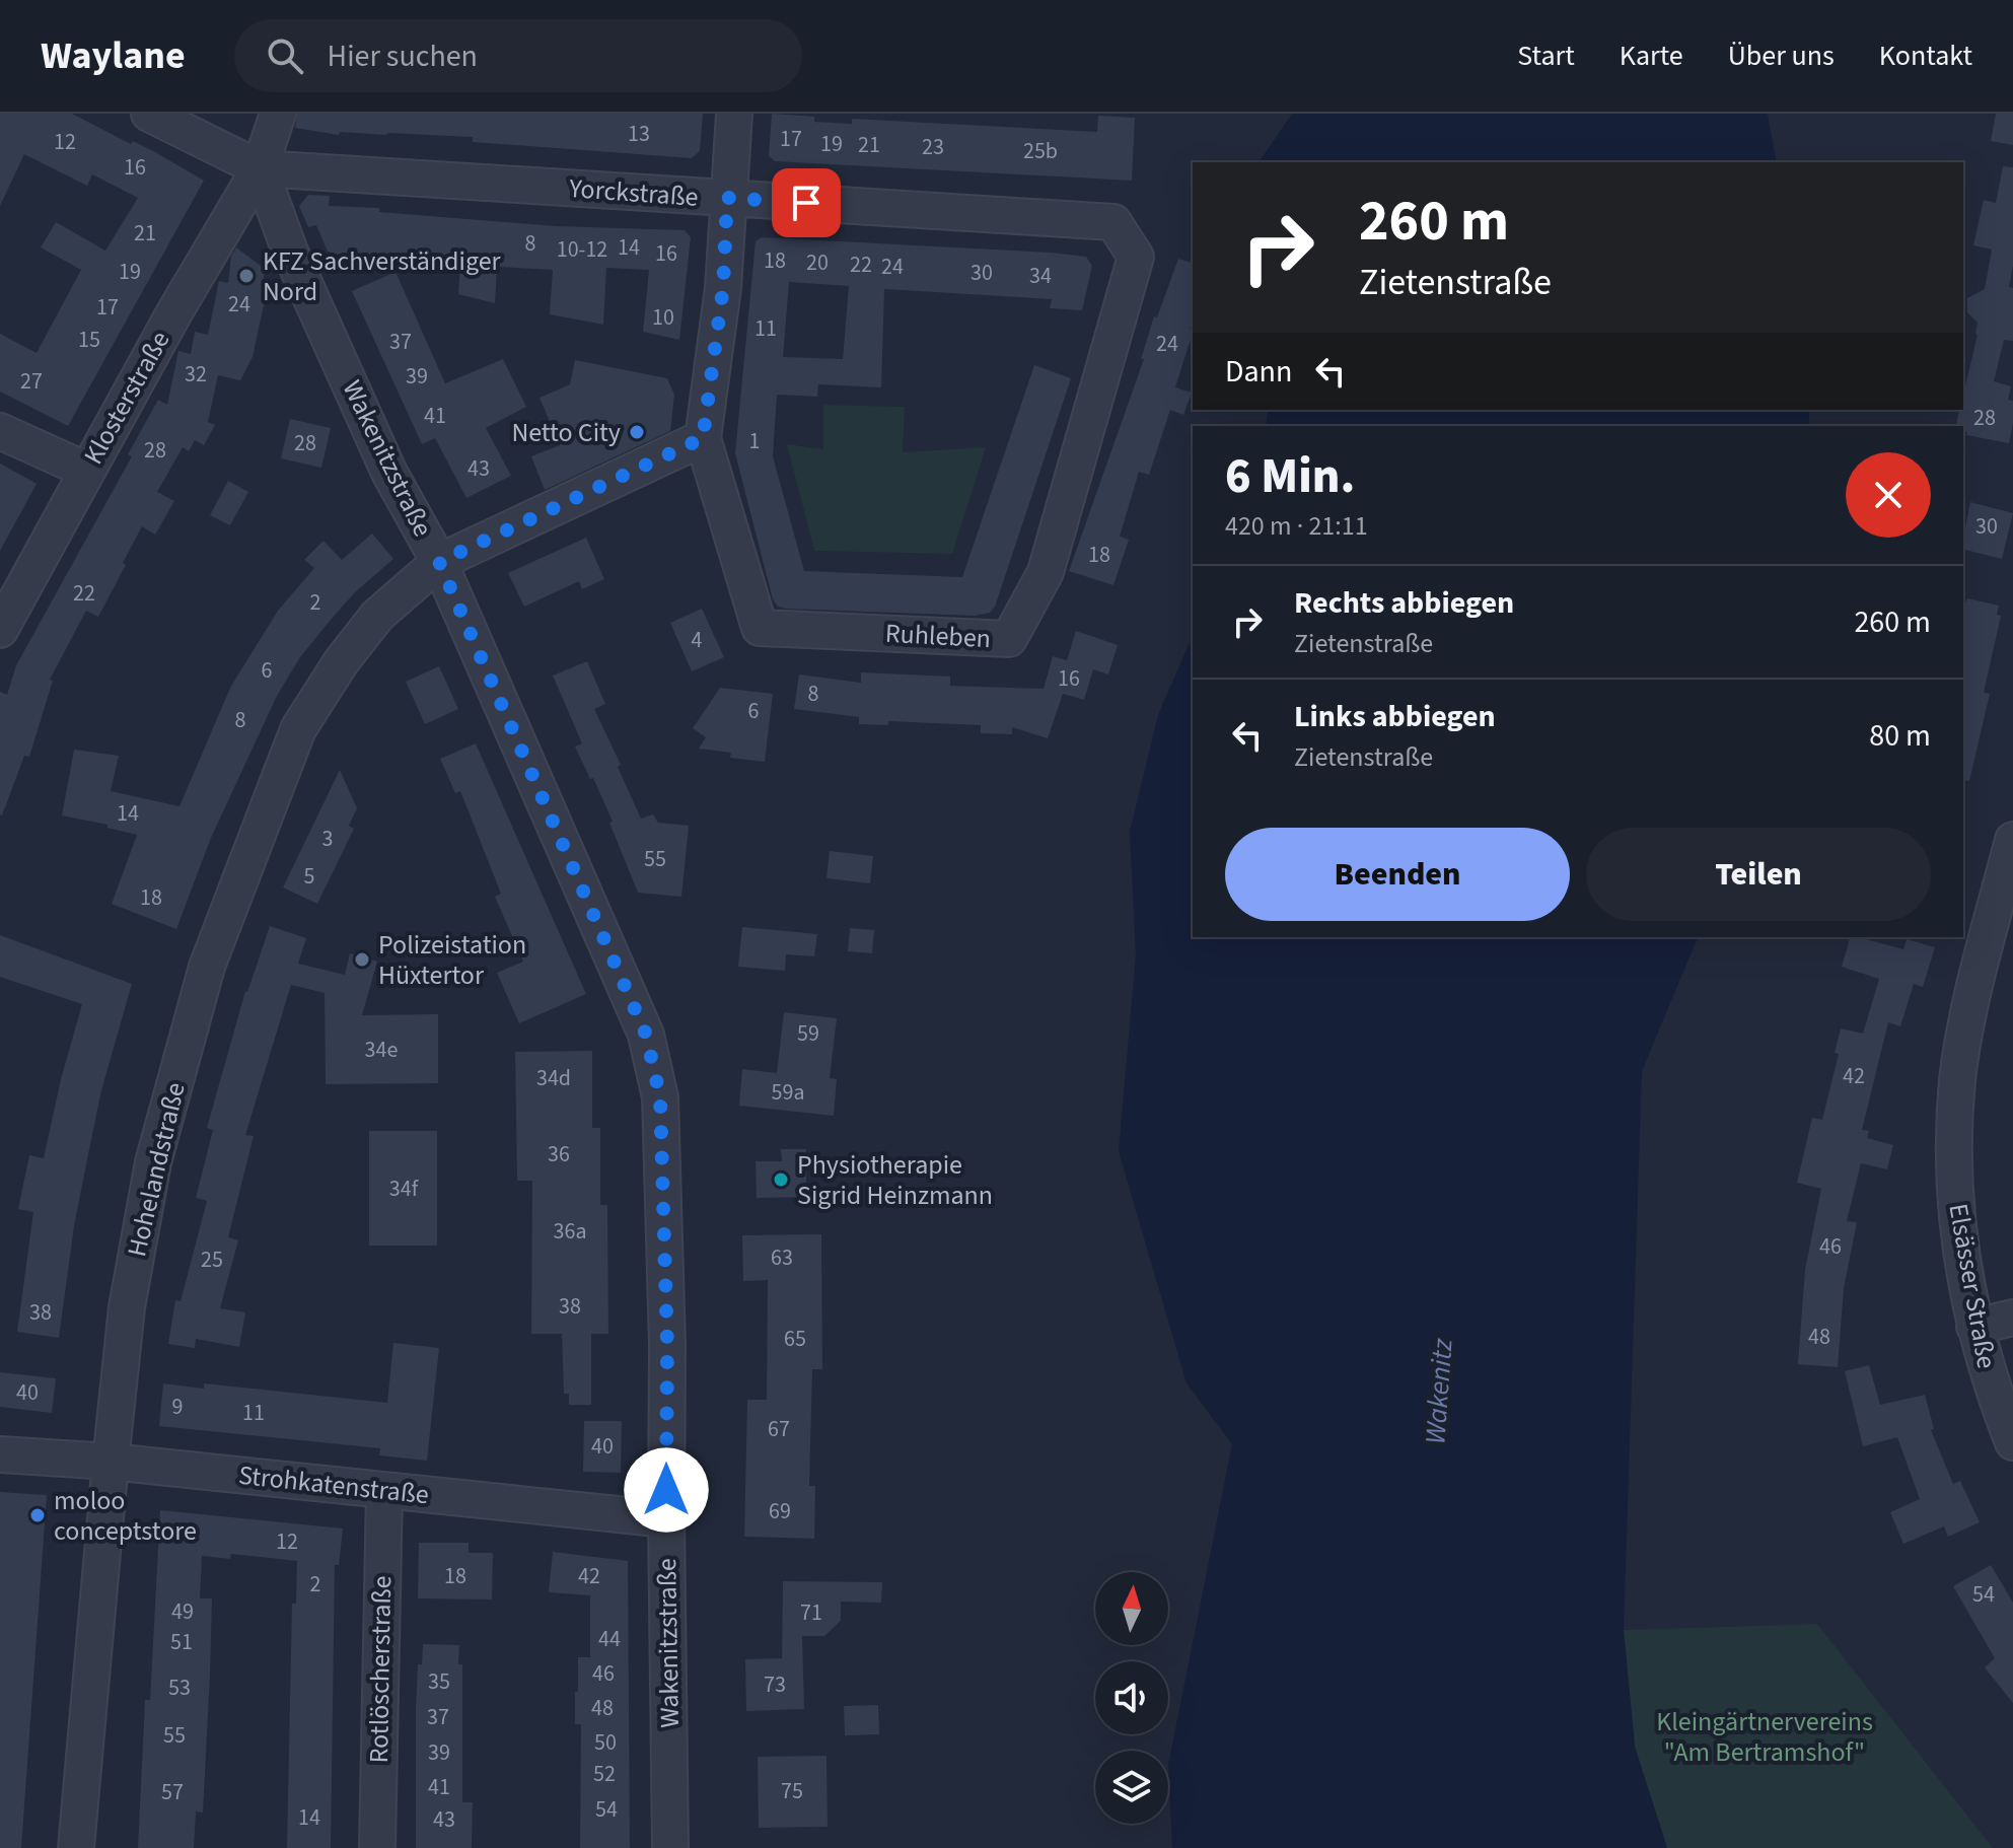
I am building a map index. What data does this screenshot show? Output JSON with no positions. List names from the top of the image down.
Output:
{
  "streets": {
    "street": [
      "Yorckstraße",
      "Klosterstraße",
      "Wakenitzstraße",
      "Ruhleben",
      "Hohelandstraße",
      "Elsässer Straße",
      "Strohkatenstraße",
      "Rotlöscherstraße"
    ]
  },
  "crossings": [
    ["Yorckstraße", "Klosterstraße"],
    ["Yorckstraße", "Wakenitzstraße"],
    ["Yorckstraße", "Ruhleben"],
    ["Klosterstraße", "Wakenitzstraße"],
    ["Wakenitzstraße", "Hohelandstraße"],
    ["Wakenitzstraße", "Strohkatenstraße"],
    ["Ruhleben", "Hohelandstraße"],
    ["Hohelandstraße", "Strohkatenstraße"],
    ["Strohkatenstraße", "Rotlöscherstraße"]
  ],
  "water": ["Wakenitz"],
  "parks": ["Kleingärtnervereins \"Am Bertramshof\""],
  "places": [
    "KFZ Sachverständiger Nord",
    "Netto City",
    "Polizeistation Hüxtertor",
    "Physiotherapie Sigrid Heinzmann",
    "moloo conceptstore"
  ],
  "house_numbers": [
    "13",
    "17",
    "12",
    "19",
    "21",
    "23",
    "25b",
    "16",
    "21",
    "8",
    "14",
    "10-12",
    "16",
    "18",
    "20",
    "22",
    "24",
    "19",
    "30",
    "34",
    "24",
    "17",
    "10",
    "11",
    "15",
    "37",
    "24",
    "32",
    "39",
    "27",
    "41",
    "28",
    "1",
    "28",
    "28",
    "43",
    "30",
    "18",
    "22",
    "2",
    "4",
    "6",
    "16",
    "8",
    "6",
    "8",
    "14",
    "3",
    "55",
    "5",
    "18",
    "59",
    "34e",
    "42",
    "34d",
    "59a",
    "36",
    "34f",
    "36a",
    "46",
    "63",
    "25",
    "38",
    "38",
    "48",
    "65",
    "40",
    "9",
    "11",
    "67",
    "40",
    "69",
    "12",
    "18",
    "42",
    "2",
    "54",
    "49",
    "71",
    "44",
    "51",
    "46",
    "35",
    "73",
    "53",
    "48",
    "37",
    "55",
    "50",
    "39",
    "52",
    "41",
    "75",
    "57",
    "54",
    "14",
    "43"
  ],
  "north": "top",
  "page": {
    "header": "Waylane",
    "search": "Hier suchen",
    "nav": [
      "Start",
      "Karte",
      "Über uns",
      "Kontakt"
    ],
    "turn": ["260 m", "Zietenstraße"],
    "then": "Dann",
    "heading": ["6 Min.", "420 m · 21:11"],
    "list": [
      {
        "name": "Rechts abbiegen",
        "note": "Zietenstraße",
        "value": "260 m"
      },
      {
        "name": "Links abbiegen",
        "note": "Zietenstraße",
        "value": "80 m"
      }
    ],
    "buttons": ["Beenden", "Teilen"]
  }
}
